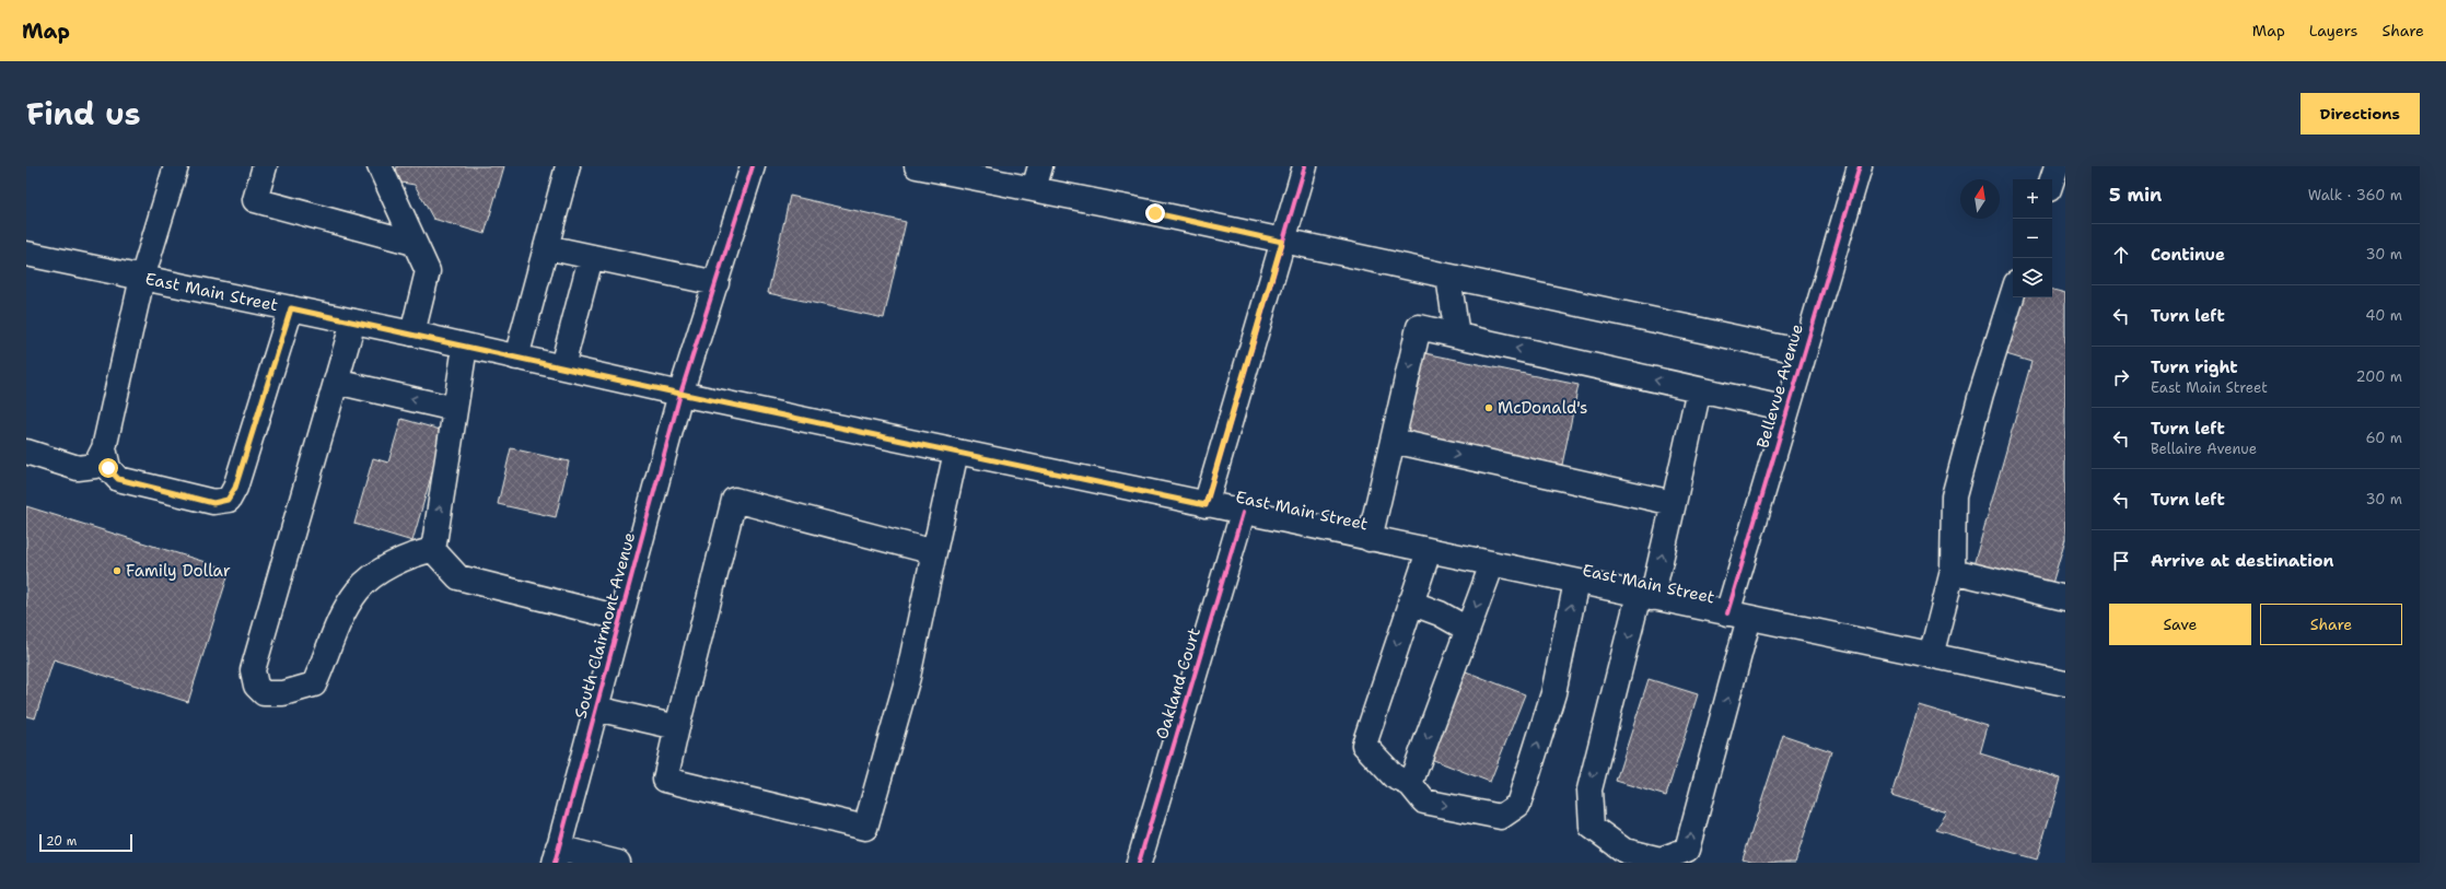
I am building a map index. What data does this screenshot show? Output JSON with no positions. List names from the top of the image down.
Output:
{
  "streets": {
    "main road": [
      "East Main Street",
      "Bellevue Avenue",
      "South Clairmont Avenue",
      "Oakland Court"
    ]
  },
  "crossings": [
    ["East Main Street", "Bellevue Avenue"],
    ["East Main Street", "South Clairmont Avenue"],
    ["East Main Street", "Oakland Court"]
  ],
  "one_way": ["Bellevue Avenue"],
  "places": ["McDonald's", "Family Dollar"],
  "scale_bar": "20 m",
  "north": "top",
  "page": {
    "header": "Map",
    "nav": ["Map", "Layers", "Share"],
    "title": "Find us",
    "buttons": [
      "Directions",
      ["Save", "Share"]
    ],
    "heading": ["5 min", "Walk · 360 m"],
    "map_buttons": ["+", "−"],
    "list": [
      ["Continue", "30 m"],
      ["Turn left", "40 m"],
      ["Turn right", "East Main Street", "200 m"],
      ["Turn left", "Bellaire Avenue", "60 m"],
      ["Turn left", "30 m"],
      "Arrive at destination"
    ],
    "scale": "20 m"
  }
}
